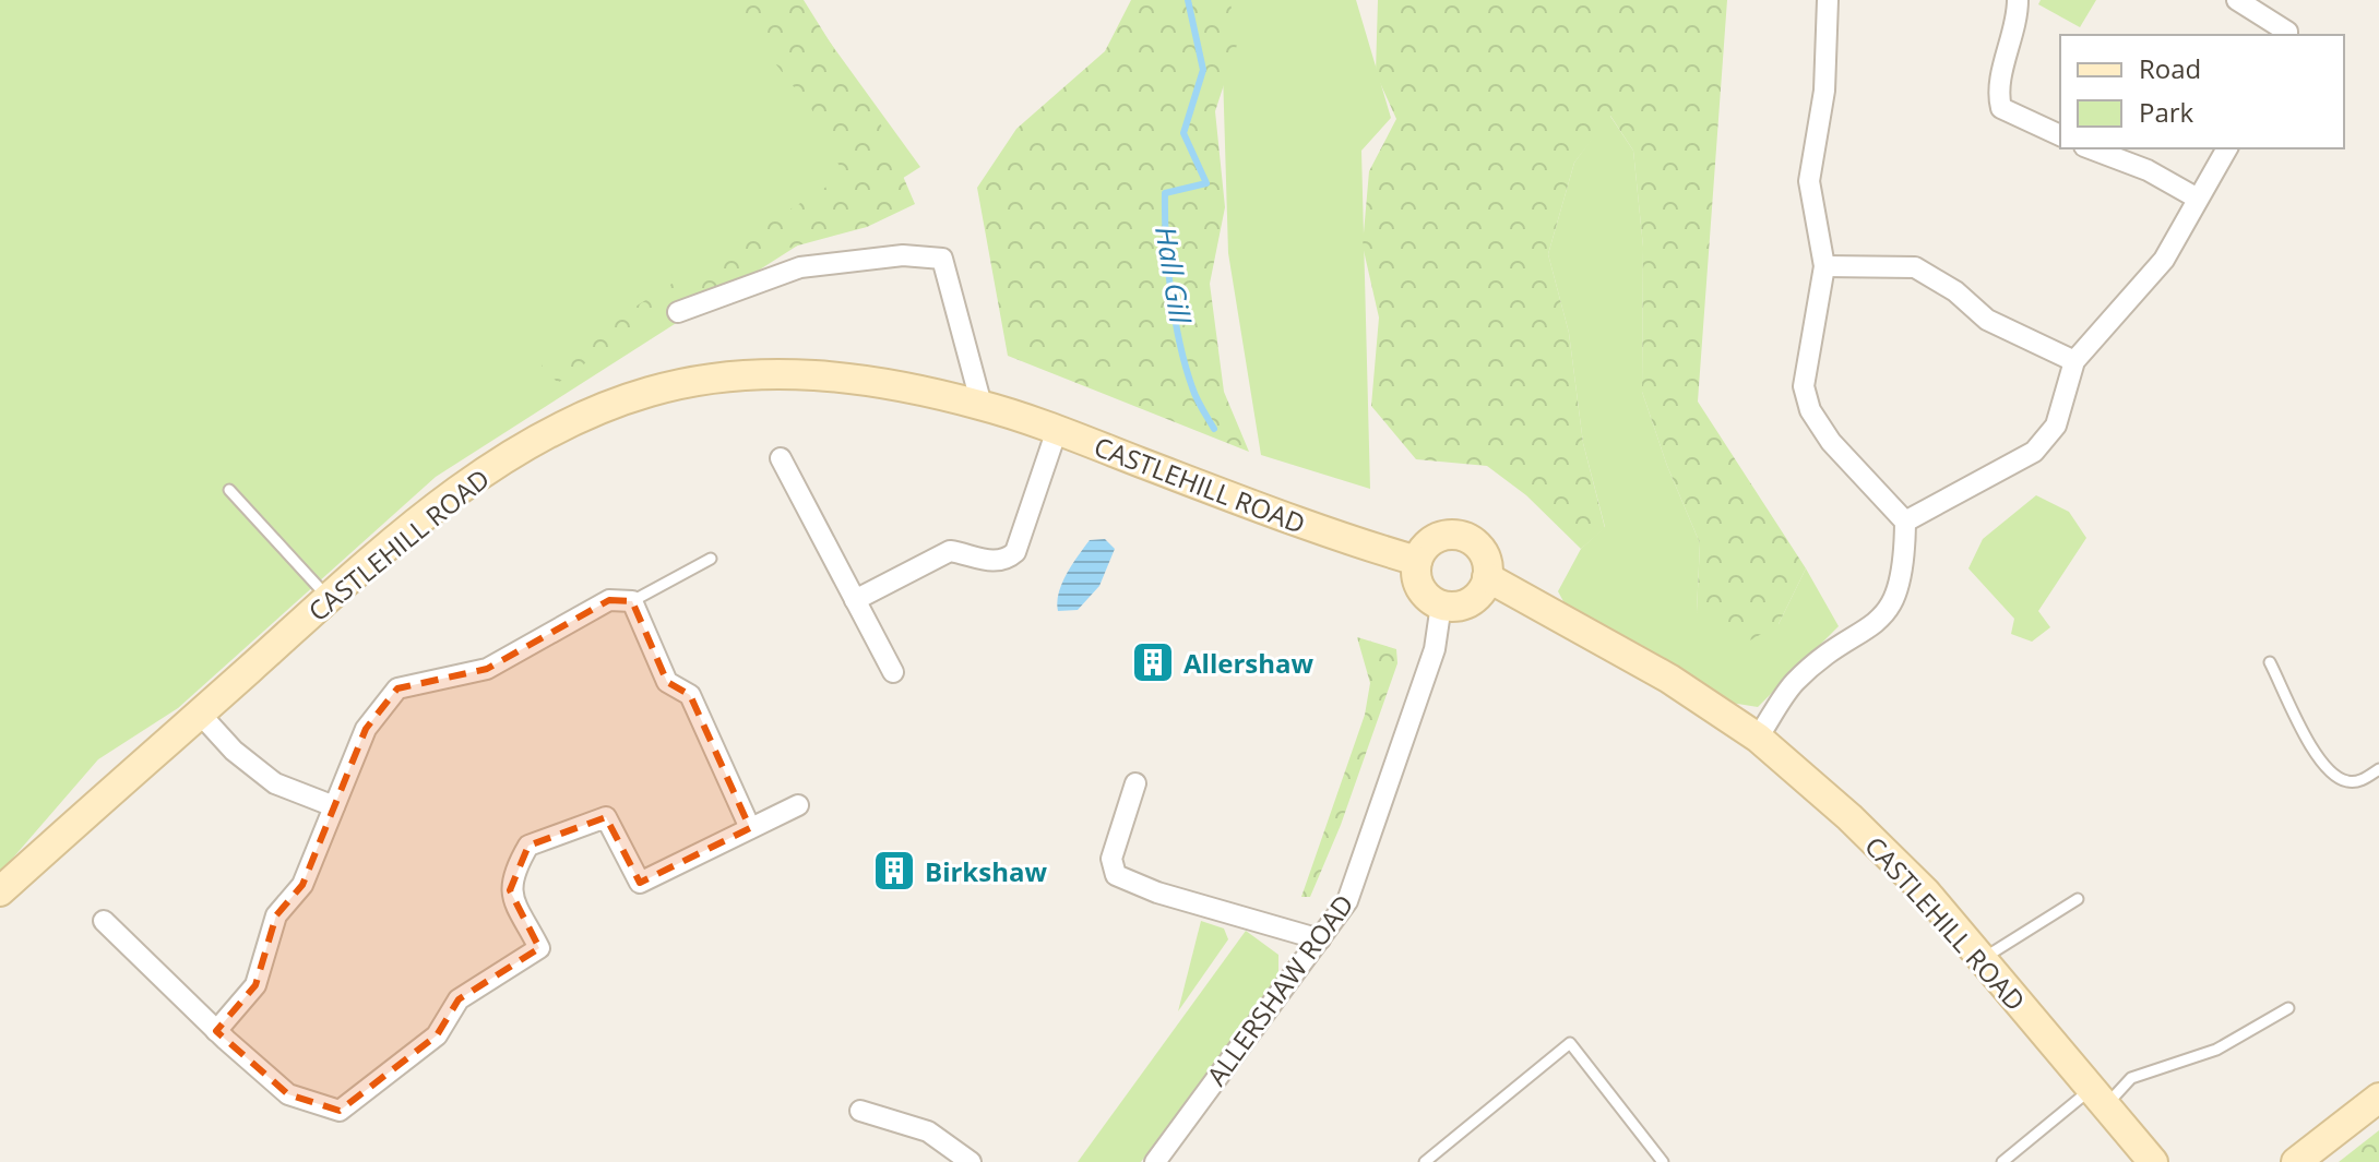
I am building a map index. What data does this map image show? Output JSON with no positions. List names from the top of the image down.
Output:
{
  "streets": {
    "main road": ["CASTLEHILL ROAD"],
    "street": ["ALLERSHAW ROAD"]
  },
  "crossings": [
    ["CASTLEHILL ROAD", "ALLERSHAW ROAD"]
  ],
  "water": ["Hall Gill"],
  "places": {
    "building": ["Allershaw", "Birkshaw"]
  },
  "legend": ["Road", "Park"]
}
